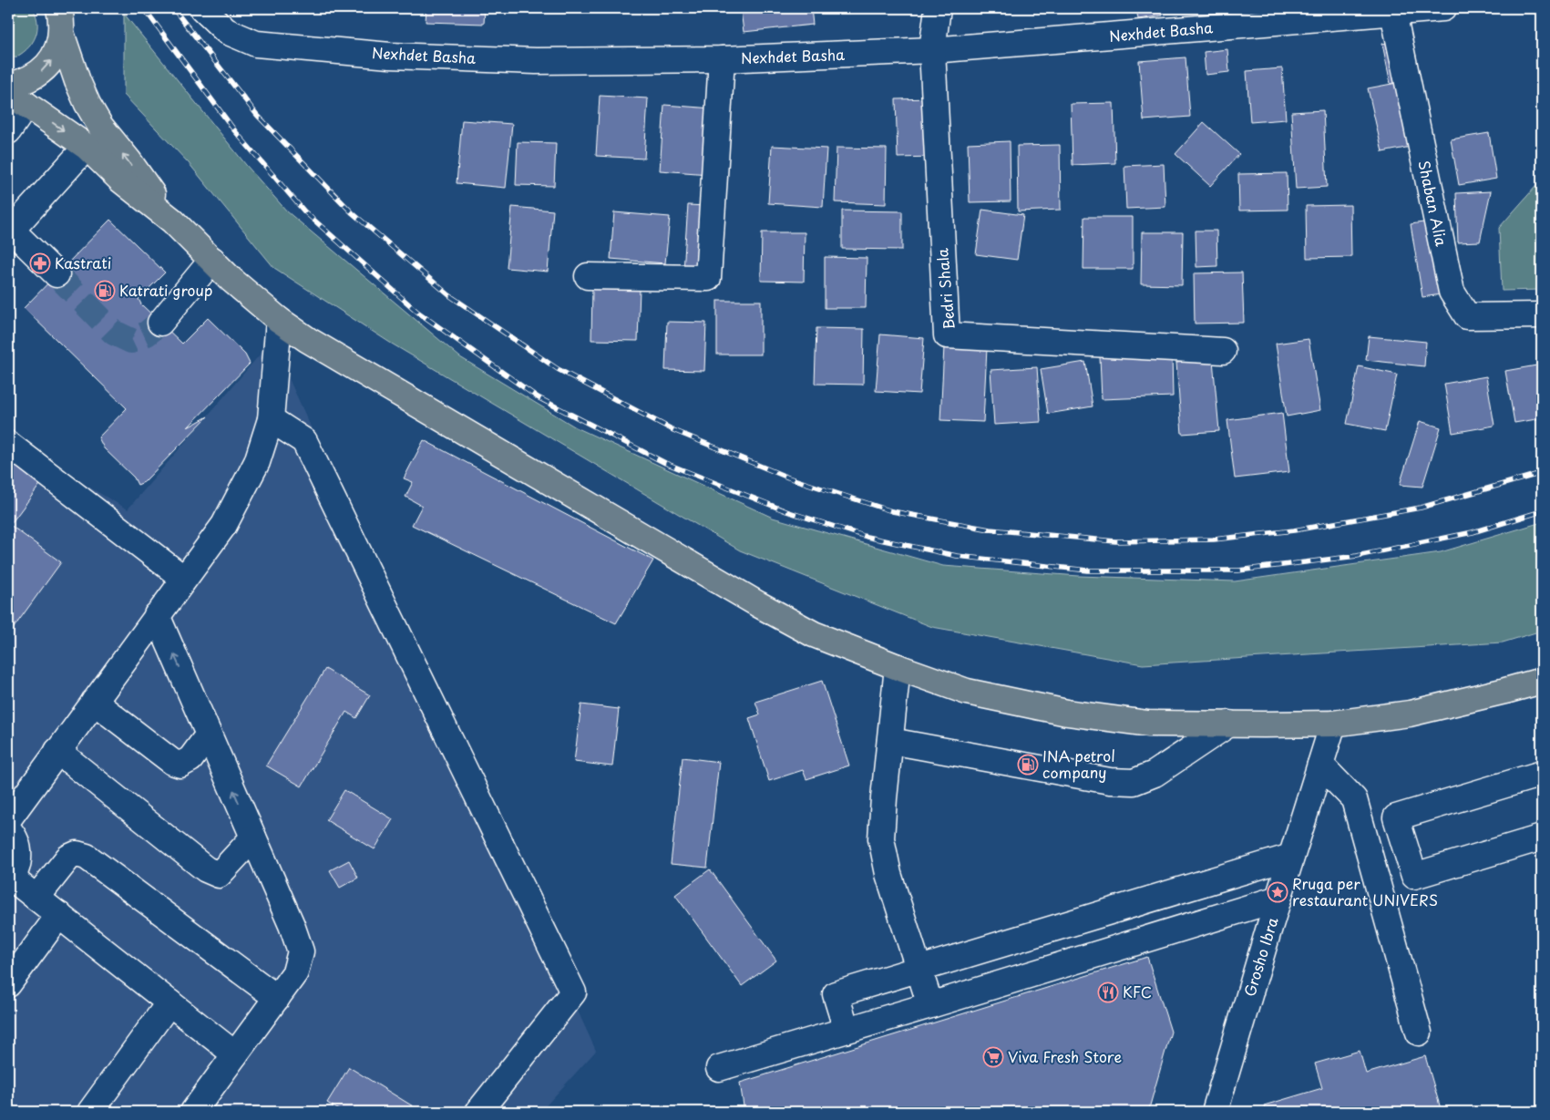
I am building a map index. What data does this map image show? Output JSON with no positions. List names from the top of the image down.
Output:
{
  "streets": {
    "street": [
      "Nexhdet Basha",
      "Shaban Alia",
      "Bedri Shala",
      "Grosho Ibra"
    ]
  },
  "crossings": [
    ["Nexhdet Basha", "Shaban Alia"],
    ["Nexhdet Basha", "Bedri Shala"]
  ],
  "places": {
    "pharmacy": ["Kastrati"],
    "fuel station": ["Katrati group", "INA petrol company"],
    "place": ["Rruga per restaurant UNIVERS"],
    "restaurant": ["KFC"],
    "supermarket": ["Viva Fresh Store"]
  }
}
